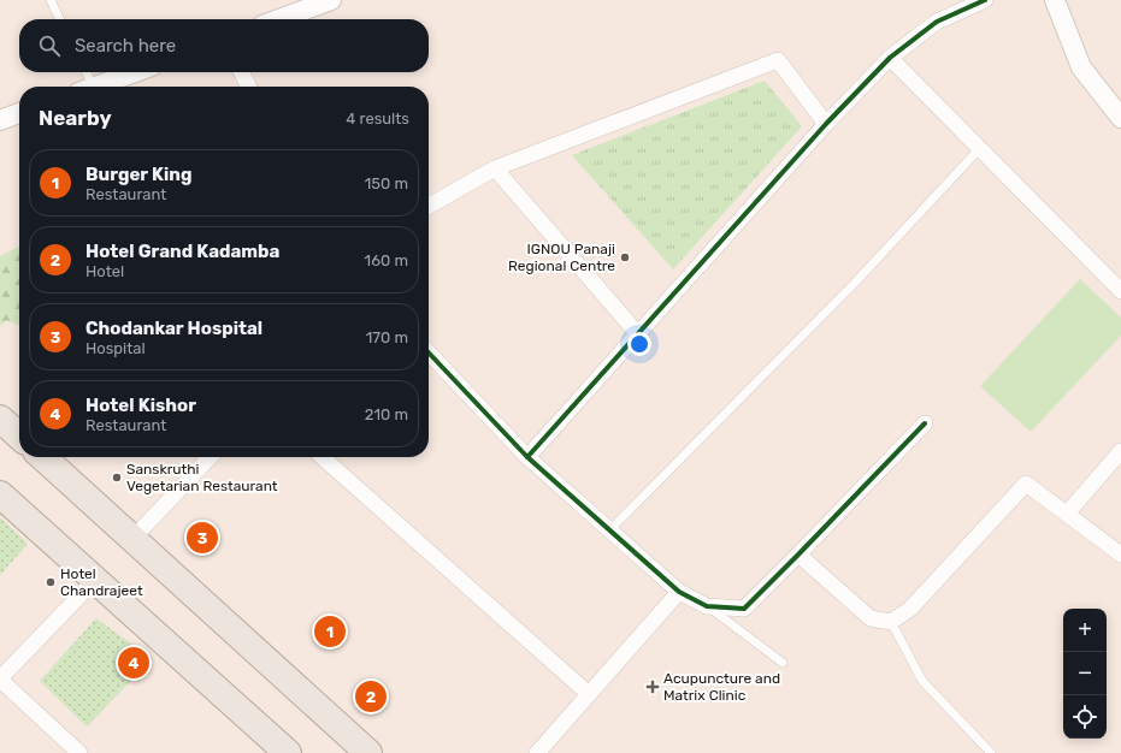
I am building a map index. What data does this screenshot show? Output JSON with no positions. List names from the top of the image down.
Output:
{
  "places": {
    "other": ["IGNOU Panaji Regional Centre", "Sanskruthi Vegetarian Restaurant", "Hotel Chandrajeet"],
    "health": ["Acupuncture and Matrix Clinic"]
  },
  "page": {
    "search": "Search here",
    "heading": ["Nearby", "4 results"],
    "list": [
      {
        "mark": "1",
        "name": "Burger King",
        "note": "Restaurant",
        "value": "150 m"
      },
      {
        "mark": "2",
        "name": "Hotel Grand Kadamba",
        "note": "Hotel",
        "value": "160 m"
      },
      {
        "mark": "3",
        "name": "Chodankar Hospital",
        "note": "Hospital",
        "value": "170 m"
      },
      {
        "mark": "4",
        "name": "Hotel Kishor",
        "note": "Restaurant",
        "value": "210 m"
      }
    ],
    "pins": [
      "3",
      "1",
      "4",
      "2"
    ],
    "map_buttons": ["+", "−"]
  }
}
